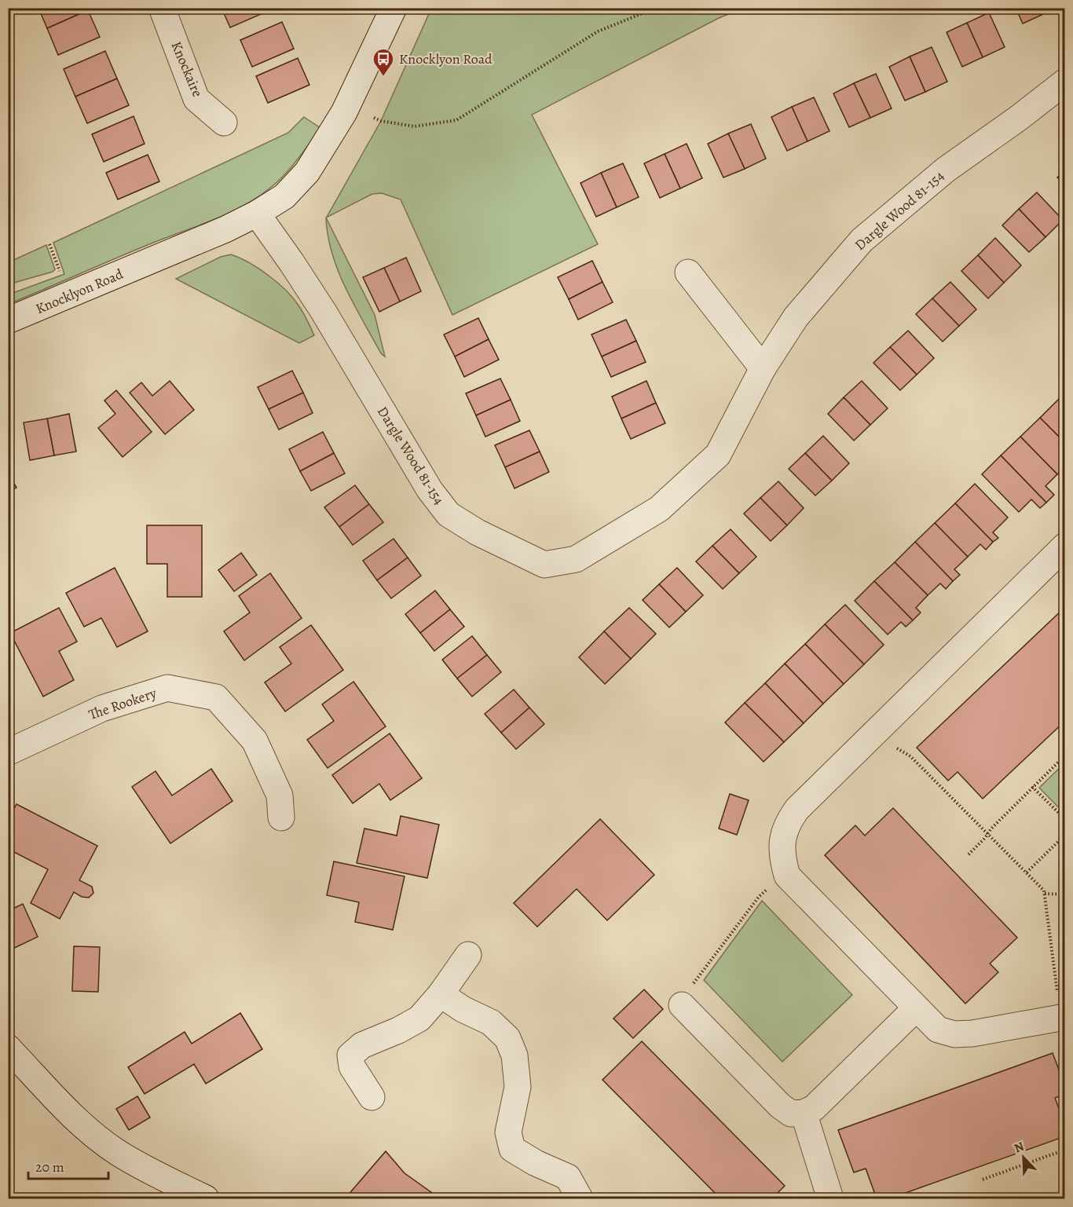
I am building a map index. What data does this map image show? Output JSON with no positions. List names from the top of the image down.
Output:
{
  "streets": {
    "street": [
      "Knockaire",
      "Dargle Wood 81-154",
      "Knocklyon Road",
      "The Rookery"
    ]
  },
  "crossings": [
    ["Dargle Wood 81-154", "Knocklyon Road"]
  ],
  "places": {
    "bus stop": ["Knocklyon Road"]
  },
  "scale_bar": "20 m",
  "north": "top left"
}
